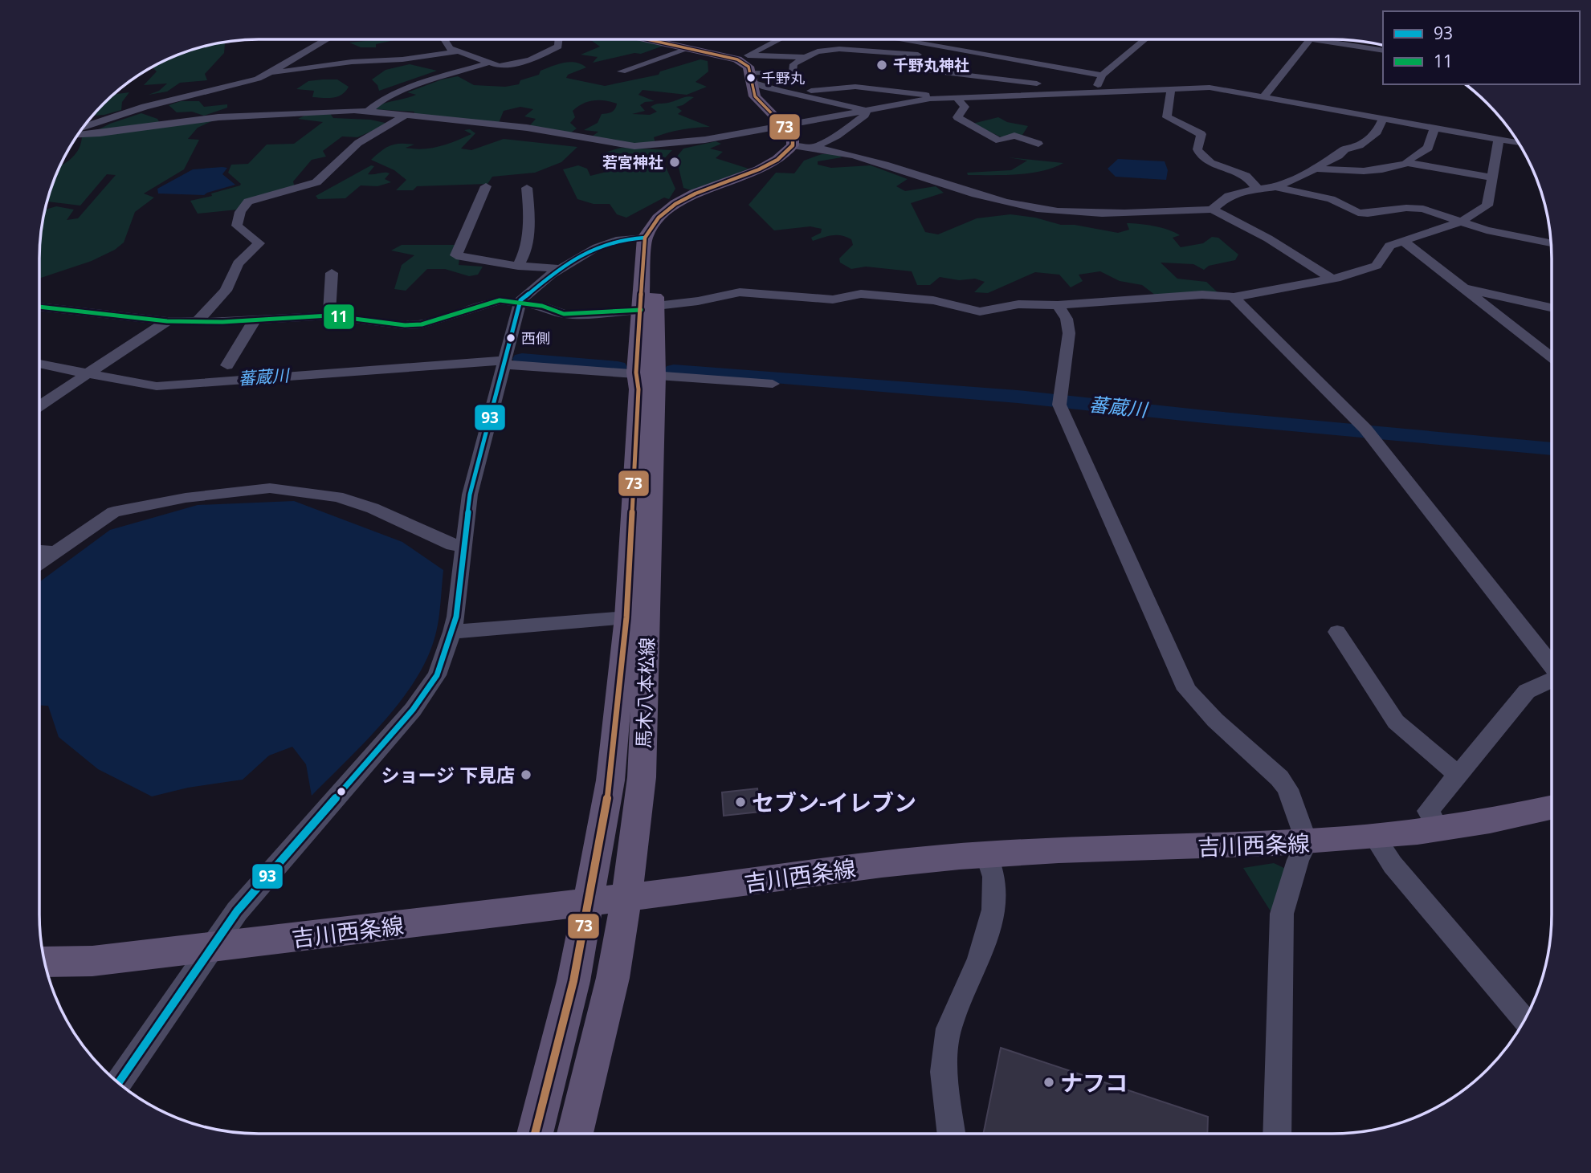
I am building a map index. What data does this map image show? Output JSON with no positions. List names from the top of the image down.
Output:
{
  "streets": {
    "main road": ["馬木八本松線", "吉川西条線"]
  },
  "crossings": [
    ["馬木八本松線", "吉川西条線"]
  ],
  "water": ["蕃蔵川"],
  "places": [
    "千野丸神社",
    "千野丸",
    "若宮神社",
    "西側",
    "ショージ 下見店",
    "セブン-イレブン",
    "ナフコ"
  ],
  "lines": ["transit line 73", "transit line 93", "transit line 11"],
  "legend": ["93", "11"]
}
